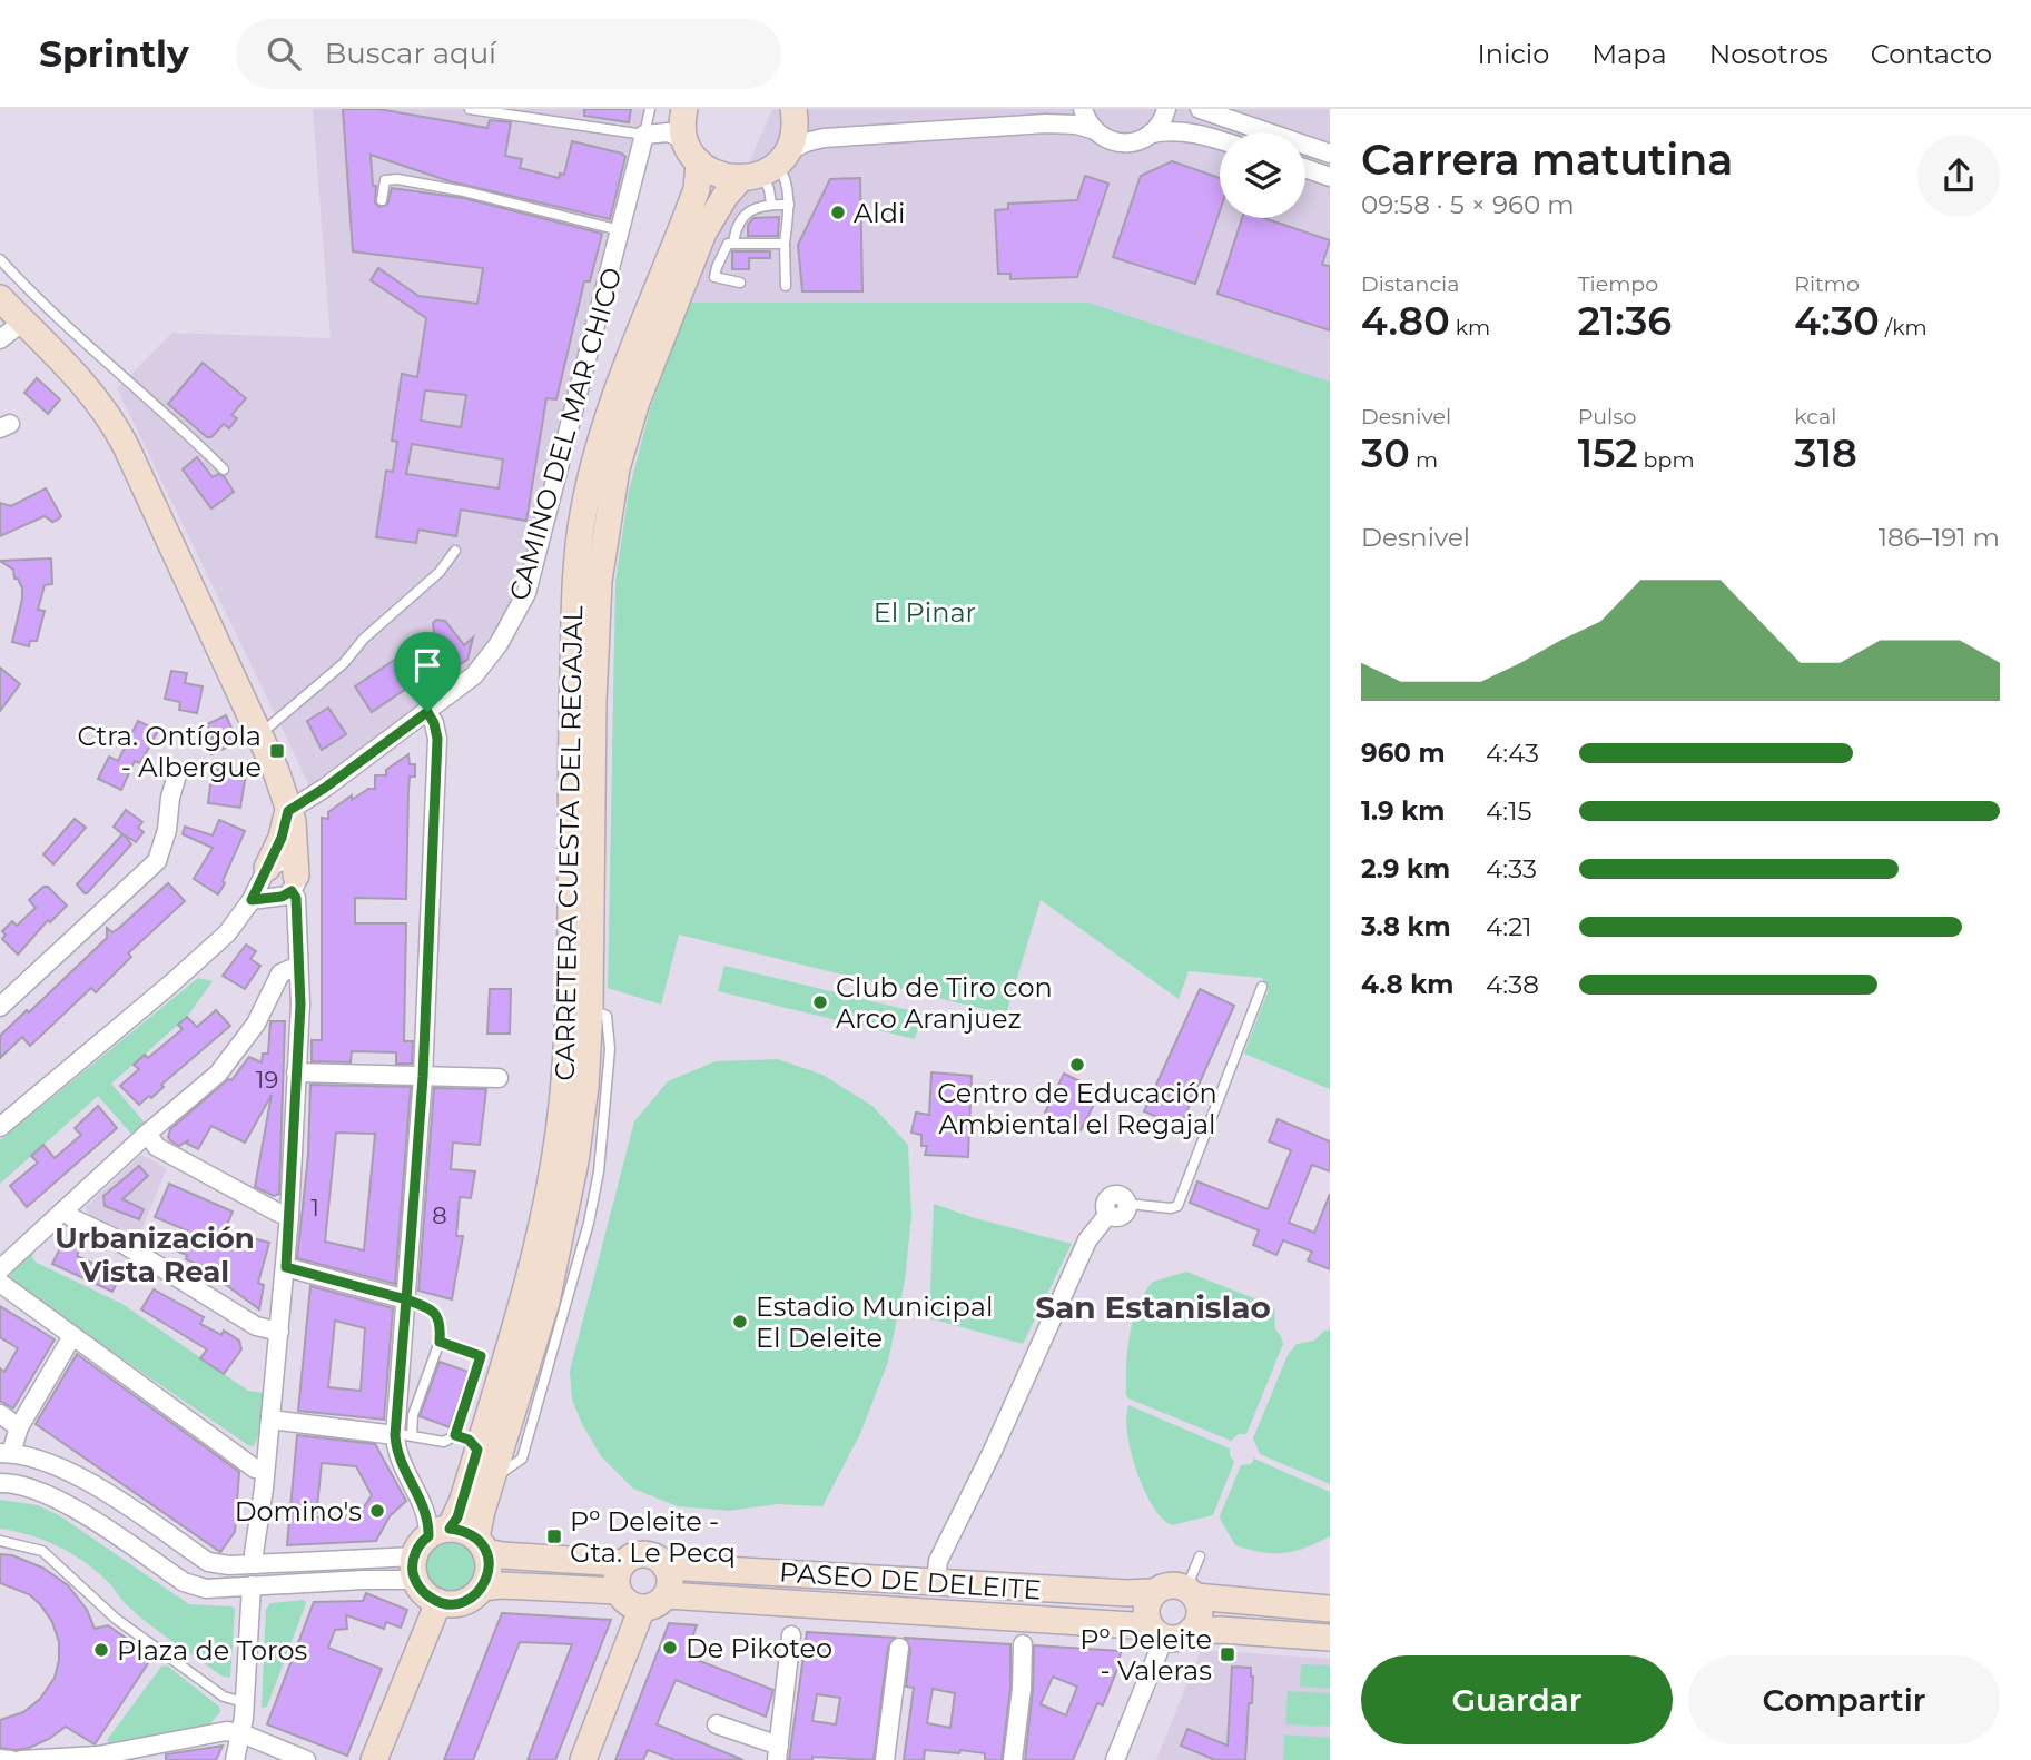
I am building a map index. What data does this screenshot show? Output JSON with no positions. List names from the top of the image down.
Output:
{
  "streets": {
    "main road": ["CARRETERA CUESTA DEL REGAJAL", "PASEO DE DELEITE"],
    "street": ["CAMINO DEL MAR CHICO"]
  },
  "districts": ["Urbanización Vista Real", "San Estanislao"],
  "parks": ["El Pinar"],
  "places": {
    "other": [
      "Aldi",
      "Club de Tiro con Arco Aranjuez",
      "Centro de Educación Ambiental el Regajal",
      "Estadio Municipal El Deleite",
      "Domino's",
      "De Pikoteo",
      "Plaza de Toros"
    ],
    "transit": ["Ctra. Ontígola - Albergue", "Pº Deleite - Gta. Le Pecq", "Pº Deleite - Valeras"]
  },
  "house_numbers": ["19", "1", "8"],
  "page": {
    "header": "Sprintly",
    "search": "Buscar aquí",
    "nav": [
      "Inicio",
      "Mapa",
      "Nosotros",
      "Contacto"
    ],
    "heading": ["Carrera matutina", "09:58 · 5 × 960 m"],
    "stats": [
      ["Distancia", "4.80 km"],
      ["Tiempo", "21:36"],
      ["Ritmo", "4:30 /km"],
      ["Desnivel", "30 m"],
      ["Pulso", "152 bpm"],
      ["kcal", "318"]
    ],
    "chart": ["Desnivel", "186–191 m"],
    "list": [
      {
        "name": "960 m",
        "note": "4:43"
      },
      {
        "name": "1.9 km",
        "note": "4:15"
      },
      {
        "name": "2.9 km",
        "note": "4:33"
      },
      {
        "name": "3.8 km",
        "note": "4:21"
      },
      {
        "name": "4.8 km",
        "note": "4:38"
      }
    ],
    "buttons": ["Guardar", "Compartir"]
  }
}
